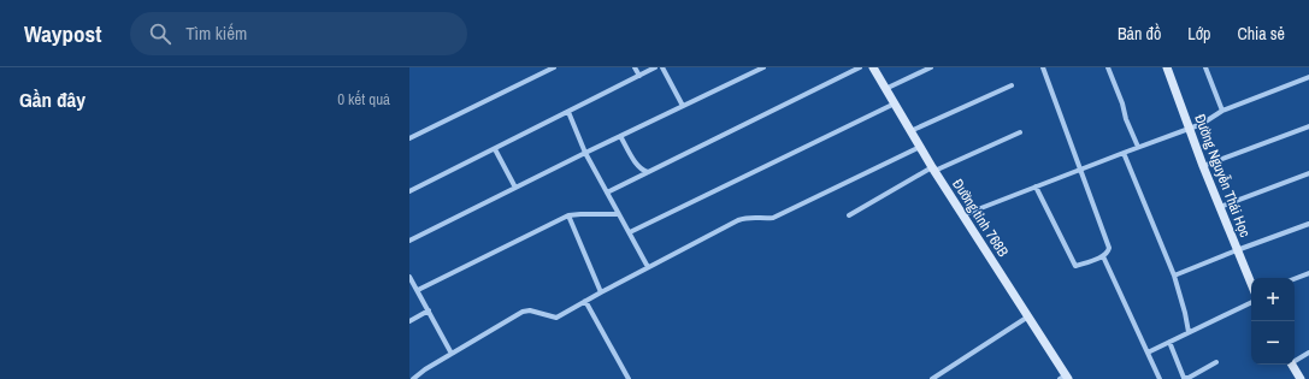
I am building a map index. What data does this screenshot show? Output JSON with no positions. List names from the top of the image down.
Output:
{
  "streets": {
    "street": ["Đường Nguyễn Thái Học", "Đường tỉnh 768B"]
  },
  "page": {
    "header": "Waypost",
    "search": "Tìm kiếm",
    "nav": ["Bản đồ", "Lớp", "Chia sẻ"],
    "heading": ["Gần đây", "0 kết quả"],
    "map_buttons": ["+", "−"]
  }
}
